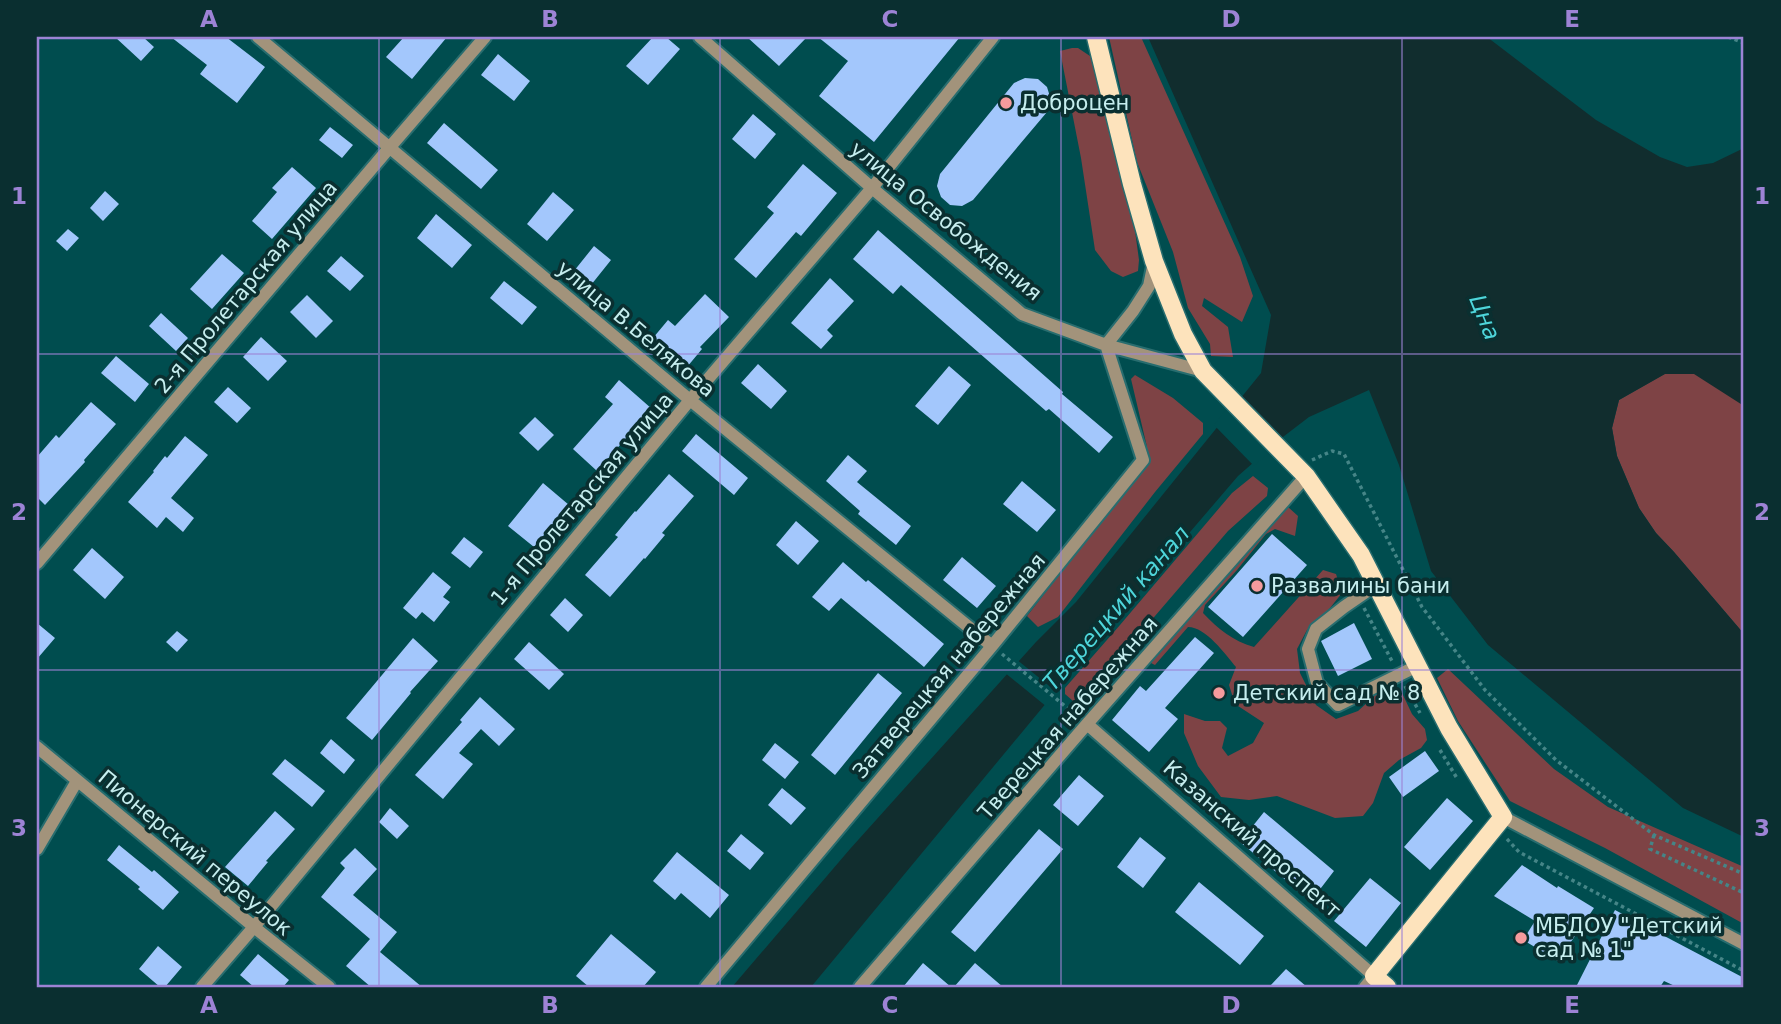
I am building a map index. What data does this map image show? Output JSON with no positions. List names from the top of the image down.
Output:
{
  "streets": {
    "street": [
      "улица Освобождения",
      "2-я Пролетарская улица",
      "улица В.Белякова",
      "1-я Пролетарская улица",
      "Затверецкая набережная",
      "Тверецкая набережная",
      "Казанский проспект",
      "Пионерский переулок"
    ]
  },
  "crossings": [
    ["улица Освобождения", "1-я Пролетарская улица"],
    ["улица Освобождения", "Затверецкая набережная"],
    ["2-я Пролетарская улица", "улица В.Белякова"],
    ["улица В.Белякова", "1-я Пролетарская улица"],
    ["улица В.Белякова", "Затверецкая набережная"],
    ["1-я Пролетарская улица", "Пионерский переулок"],
    ["Тверецкая набережная", "Казанский проспект"]
  ],
  "water": ["Цна", "Тверецкий канал"],
  "places": [
    "Доброцен",
    "Развалины бани",
    "Детский сад № 8",
    "МБДОУ \"Детский сад № 1\""
  ],
  "grid": {
    "columns": [
      "A",
      "B",
      "C",
      "D",
      "E"
    ],
    "rows": ["1", "2", "3"]
  }
}
